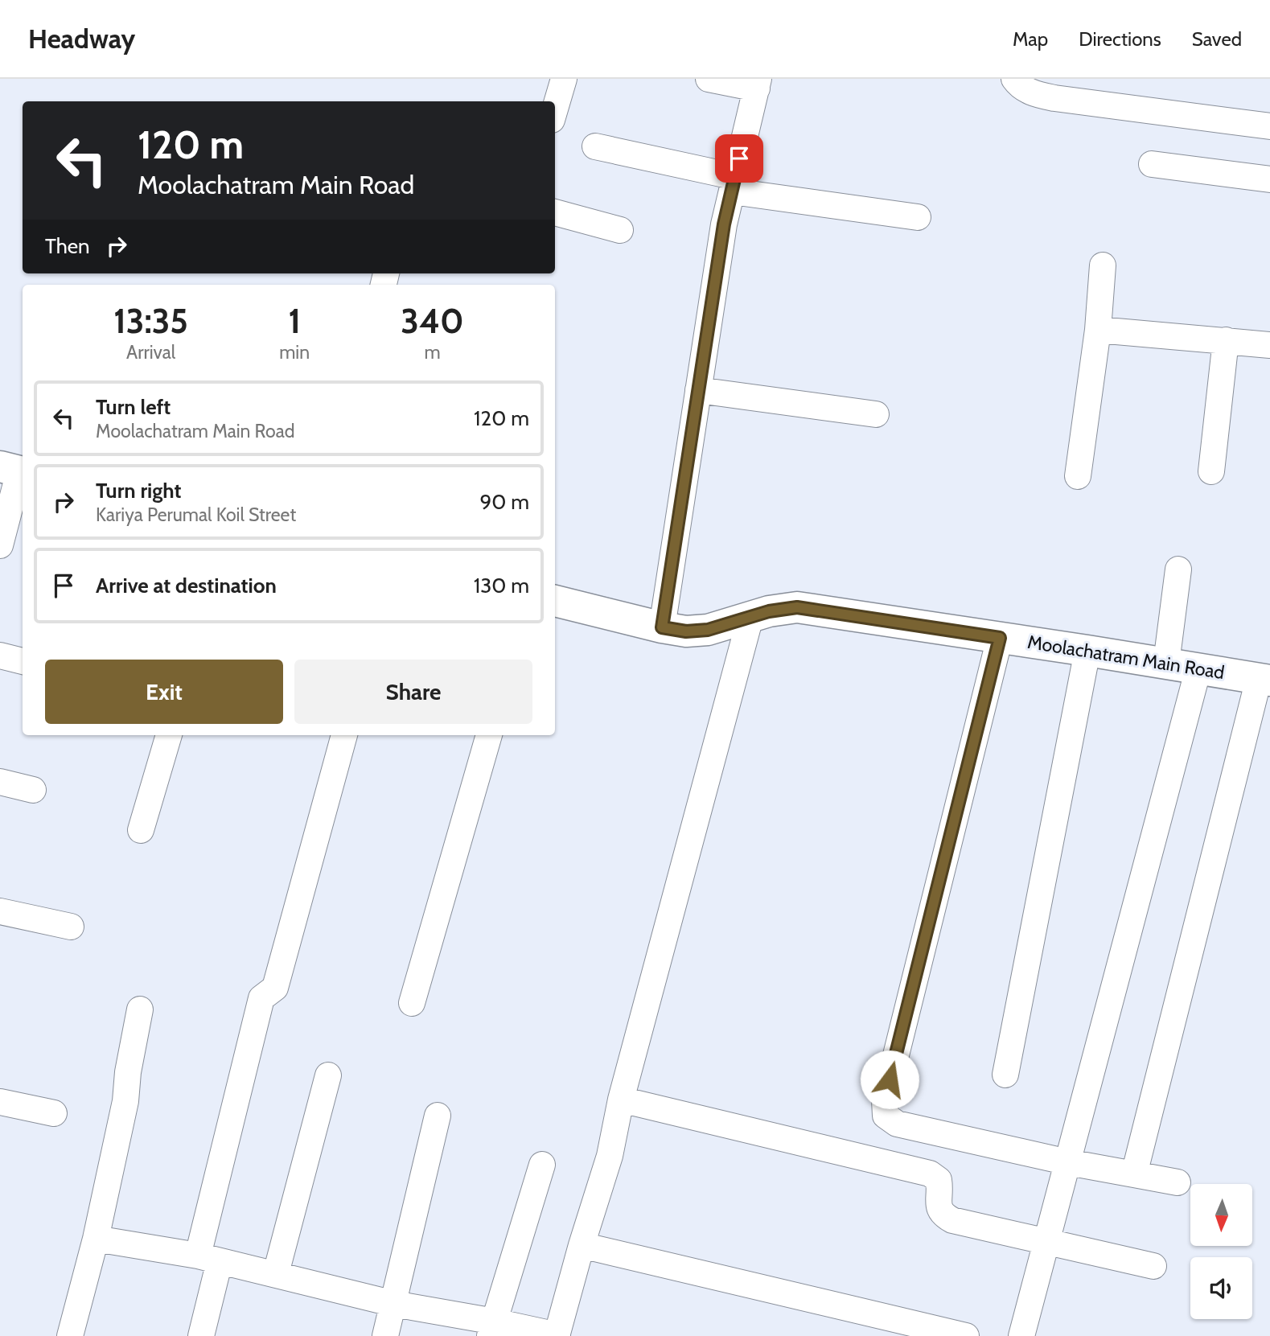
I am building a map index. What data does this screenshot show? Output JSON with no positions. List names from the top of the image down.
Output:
{
  "streets": {
    "street": ["Moolachatram Main Road"]
  },
  "north": "bottom",
  "page": {
    "header": "Headway",
    "nav": ["Map", "Directions", "Saved"],
    "turn": ["120 m", "Moolachatram Main Road"],
    "then": "Then",
    "eta": [
      "13:35",
      "Arrival",
      "1",
      "min",
      "340",
      "m"
    ],
    "list": [
      {
        "name": "Turn left",
        "note": "Moolachatram Main Road",
        "value": "120 m"
      },
      {
        "name": "Turn right",
        "note": "Kariya Perumal Koil Street",
        "value": "90 m"
      },
      {
        "name": "Arrive at destination",
        "value": "130 m"
      }
    ],
    "buttons": ["Exit", "Share"]
  }
}
